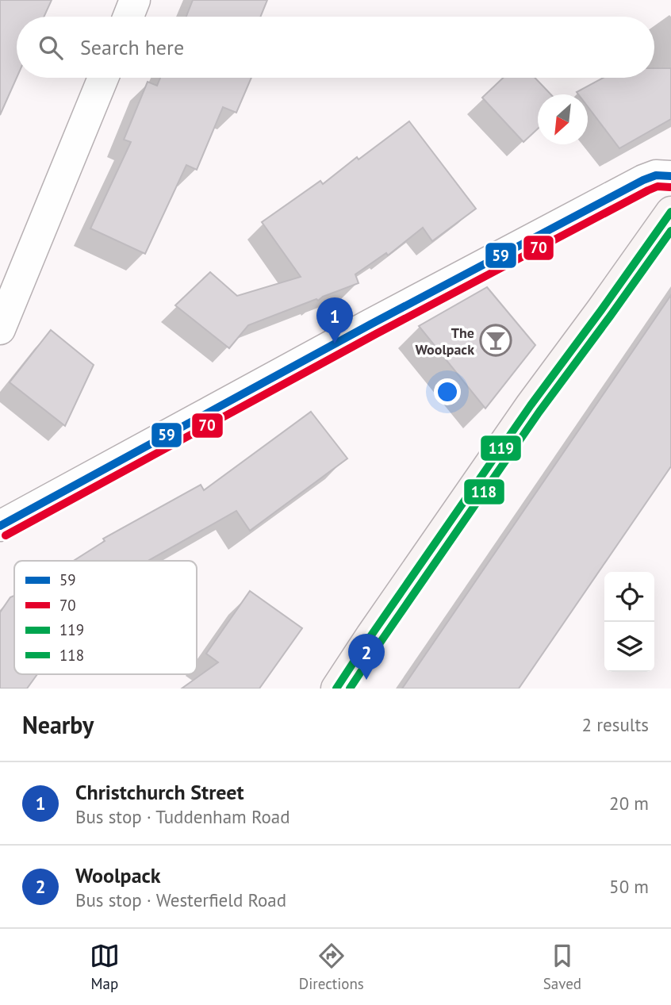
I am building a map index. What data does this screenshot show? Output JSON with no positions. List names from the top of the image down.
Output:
{
  "places": {
    "bar": ["The Woolpack"]
  },
  "lines": [
    "transit line 59",
    "transit line 70",
    "transit line 119",
    "transit line 118"
  ],
  "legend": [
    "59",
    "70",
    "119",
    "118"
  ],
  "north": "bottom left",
  "page": {
    "search": "Search here",
    "pins": ["1", "2"],
    "heading": ["Nearby", "2 results"],
    "list": [
      {
        "mark": "1",
        "name": "Christchurch Street",
        "note": "Bus stop · Tuddenham Road",
        "value": "20 m"
      },
      {
        "mark": "2",
        "name": "Woolpack",
        "note": "Bus stop · Westerfield Road",
        "value": "50 m"
      }
    ],
    "nav": ["Map", "Directions", "Saved"]
  }
}
